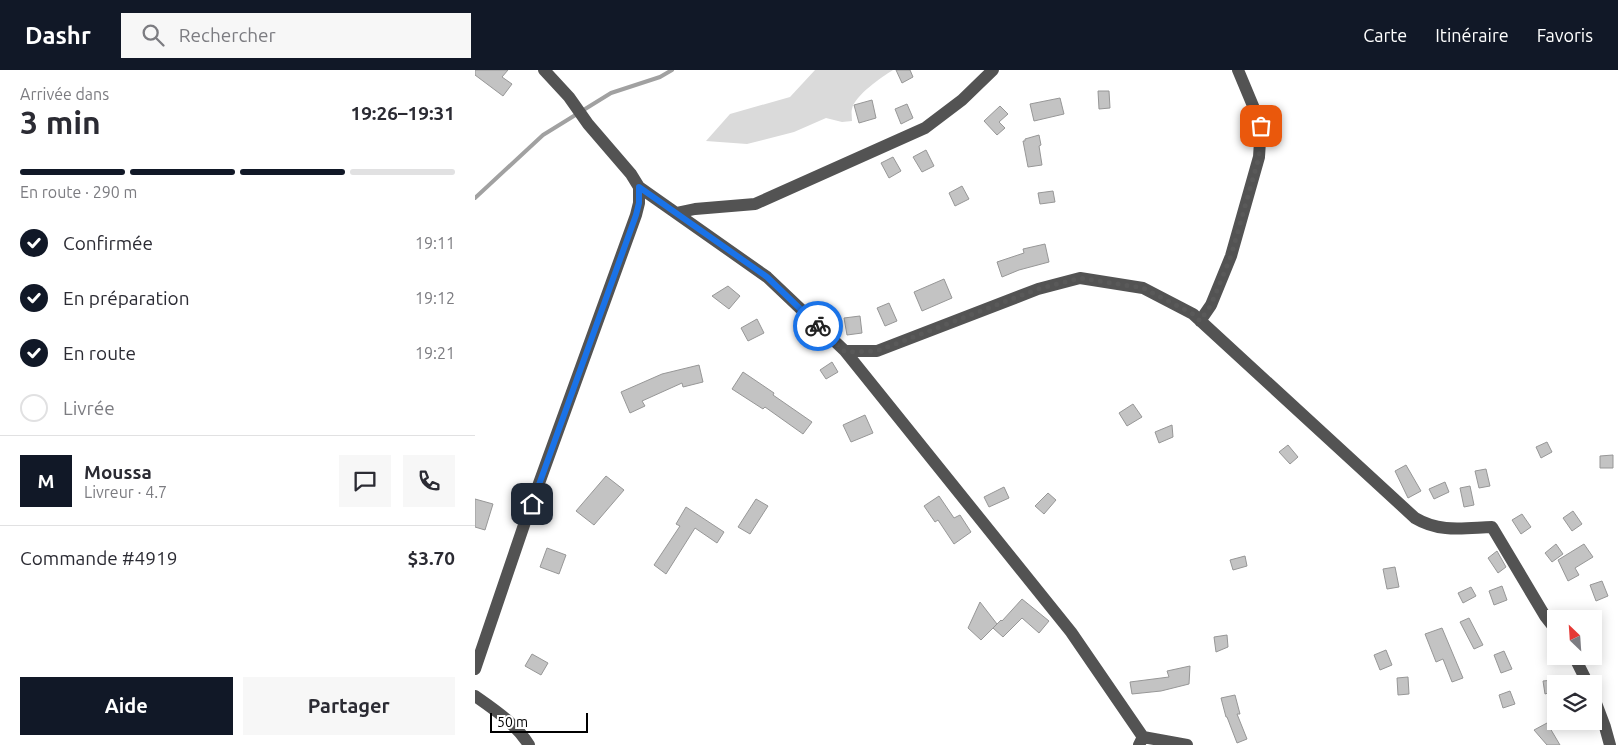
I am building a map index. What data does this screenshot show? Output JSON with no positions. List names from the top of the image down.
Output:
{
  "scale_bar": "50 m",
  "north": "top left",
  "page": {
    "header": "Dashr",
    "search": "Rechercher",
    "nav": ["Carte", "Itinéraire", "Favoris"],
    "heading": ["3 min", "Arrivée dans", "19:26–19:31"],
    "panel": [
      "Moussa",
      "Livreur · 4.7",
      "Commande #4919",
      "$3.70"
    ],
    "bar": "En route · 290 m",
    "list": [
      ["Confirmée", "19:11"],
      ["En préparation", "19:12"],
      ["En route", "19:21"],
      "Livrée"
    ],
    "round": "M",
    "buttons": ["Aide", "Partager"],
    "scale": "50 m"
  }
}
